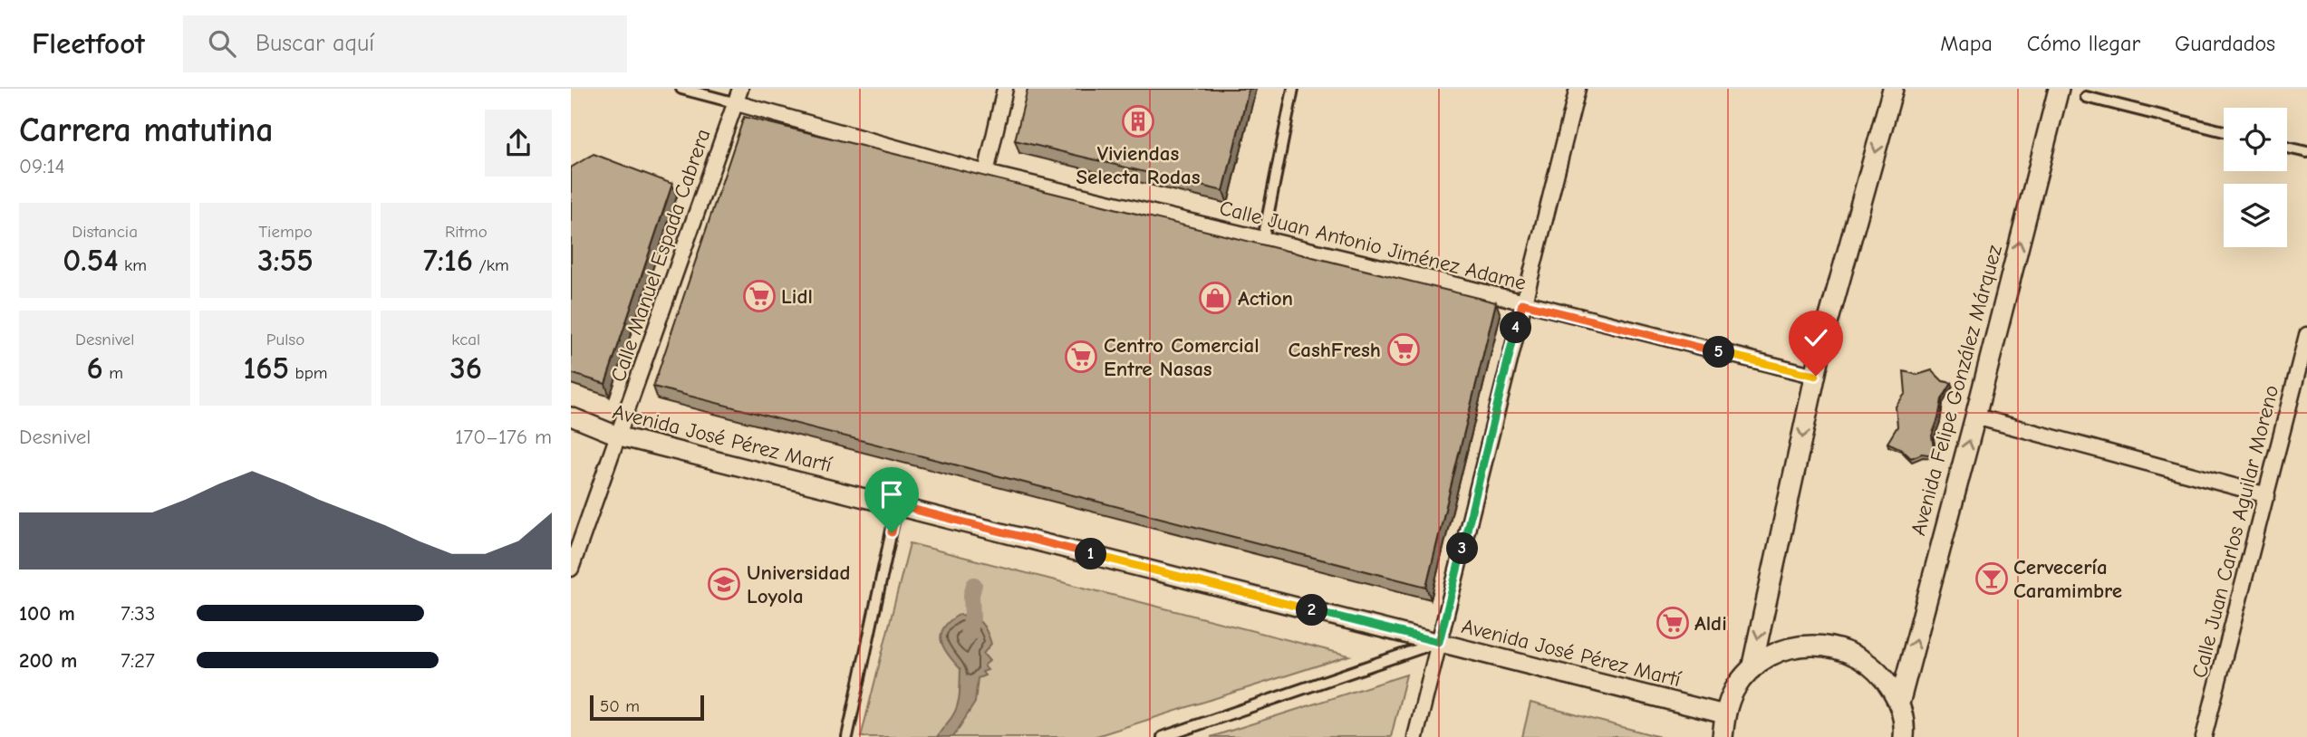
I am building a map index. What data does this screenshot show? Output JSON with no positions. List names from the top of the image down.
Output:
{
  "streets": {
    "main road": ["Avenida Felipe González Márquez"],
    "street": [
      "Calle Juan Antonio Jiménez Adame",
      "Calle Manuel Espada Cabrera",
      "Avenida José Pérez Martí",
      "Calle Juan Carlos Aguilar Moreno"
    ]
  },
  "crossings": [
    ["Calle Juan Antonio Jiménez Adame", "Calle Manuel Espada Cabrera"],
    ["Calle Manuel Espada Cabrera", "Avenida José Pérez Martí"]
  ],
  "places": {
    "building": ["Viviendas Selecta Rodas"],
    "supermarket": [
      "Lidl",
      "CashFresh",
      "Centro Comercial Entre Nasas",
      "Aldi"
    ],
    "shop": ["Action"],
    "bar": ["Cervecería Caramimbre"],
    "school or university": ["Universidad Loyola"]
  },
  "scale_bar": "50 m",
  "page": {
    "header": "Fleetfoot",
    "search": "Buscar aquí",
    "nav": ["Mapa", "Cómo llegar", "Guardados"],
    "heading": ["Carrera matutina", "09:14"],
    "stats": [
      ["Distancia", "0.54 km"],
      ["Tiempo", "3:55"],
      ["Ritmo", "7:16 /km"],
      ["Desnivel", "6 m"],
      ["Pulso", "165 bpm"],
      ["kcal", "36"]
    ],
    "pins": [
      "4",
      "5",
      "3",
      "1",
      "2"
    ],
    "chart": ["Desnivel", "170–176 m"],
    "list": [
      {
        "name": "100 m",
        "note": "7:33"
      },
      {
        "name": "200 m",
        "note": "7:27"
      }
    ],
    "scale": "50 m"
  }
}
